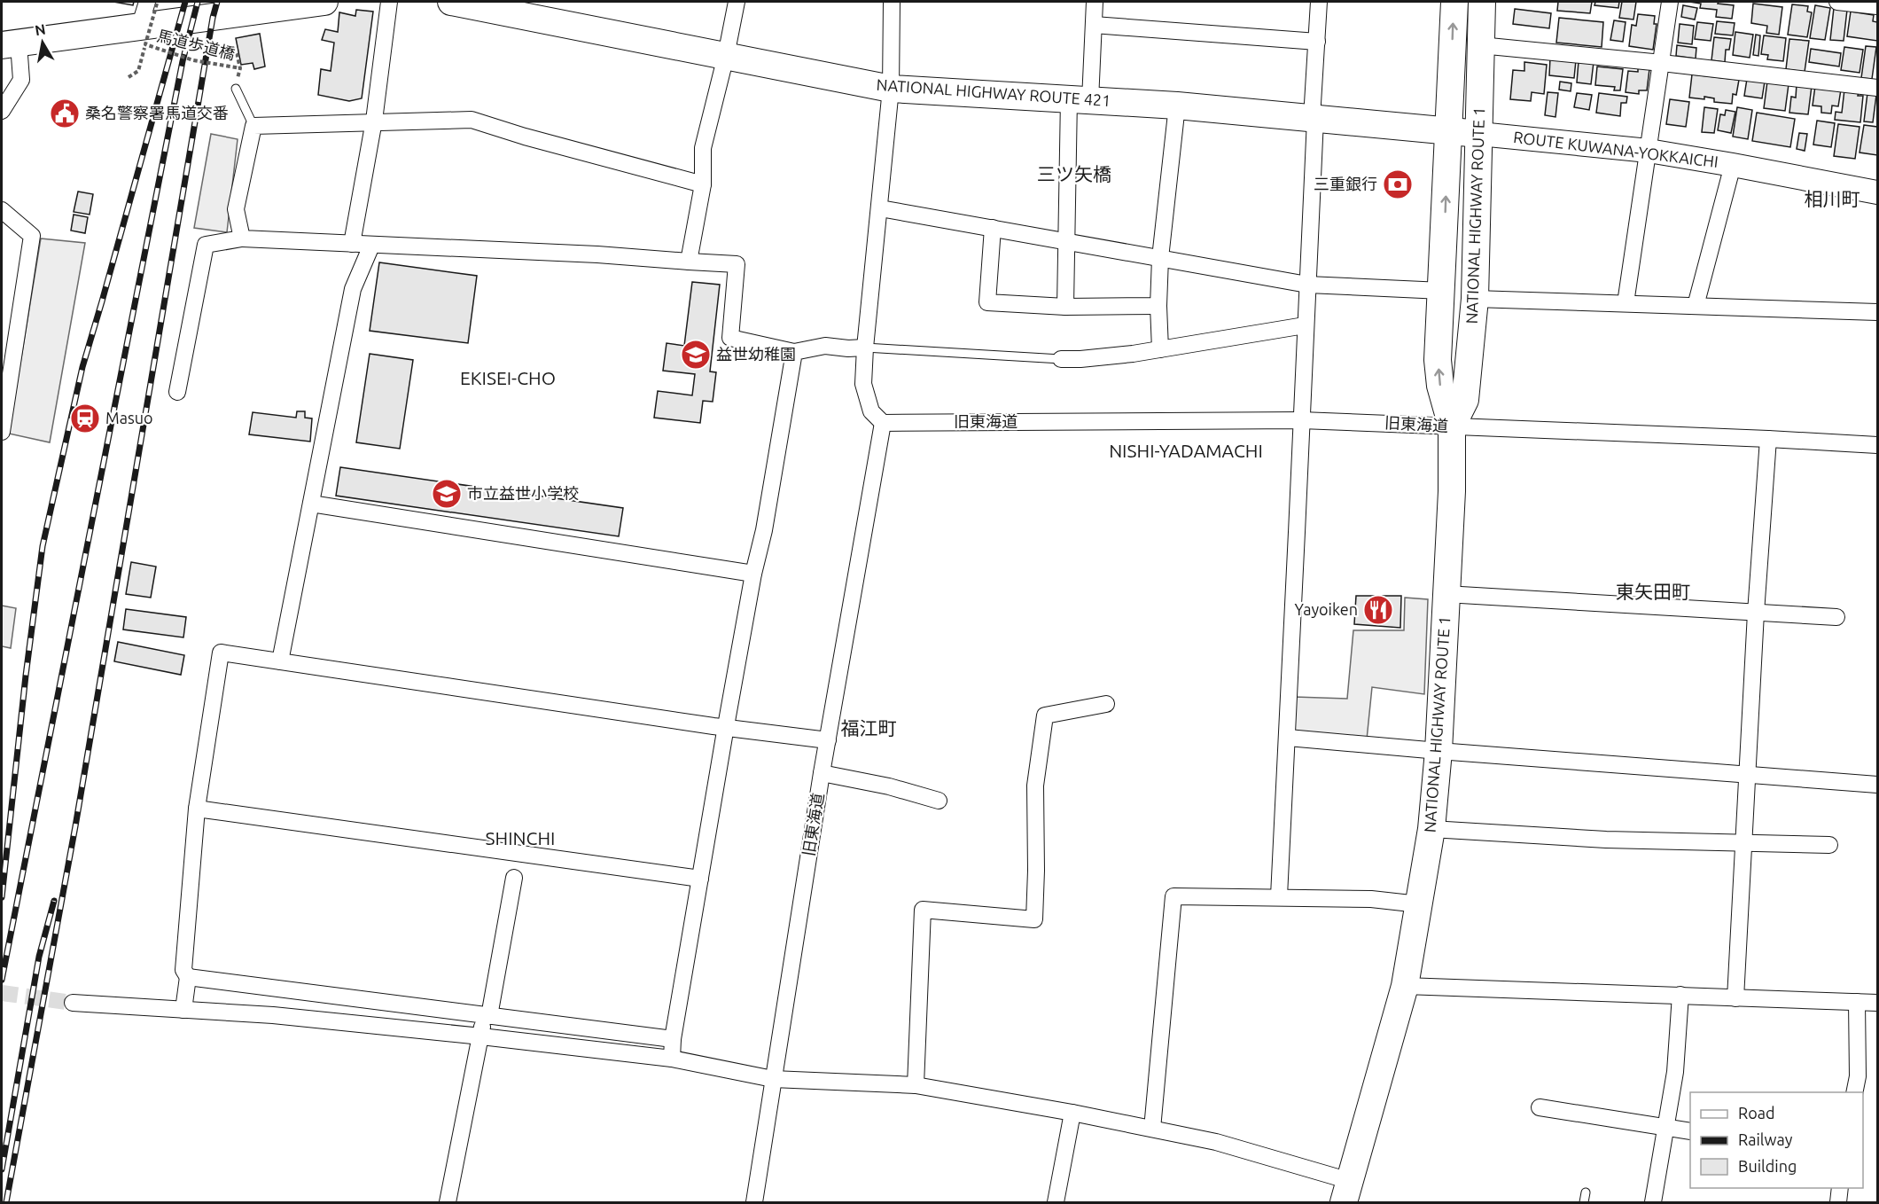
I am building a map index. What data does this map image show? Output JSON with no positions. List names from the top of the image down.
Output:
{
  "streets": {
    "highway": ["NATIONAL HIGHWAY ROUTE 421", "NATIONAL HIGHWAY ROUTE 1"],
    "main road": ["ROUTE KUWANA-YOKKAICHI"],
    "street": ["旧東海道"],
    "path": ["馬道歩道橋"]
  },
  "crossings": [
    ["NATIONAL HIGHWAY ROUTE 421", "ROUTE KUWANA-YOKKAICHI"],
    ["NATIONAL HIGHWAY ROUTE 421", "NATIONAL HIGHWAY ROUTE 1"],
    ["ROUTE KUWANA-YOKKAICHI", "NATIONAL HIGHWAY ROUTE 1"],
    ["NATIONAL HIGHWAY ROUTE 1", "旧東海道"]
  ],
  "districts": [
    "三ツ矢橋",
    "相川町",
    "EKISEI-CHO",
    "NISHI-YADAMACHI",
    "東矢田町",
    "福江町",
    "SHINCHI"
  ],
  "places": {
    "public building": ["桑名警察署馬道交番"],
    "bank": ["三重銀行"],
    "school or university": ["益世幼稚園", "市立益世小学校"],
    "station": ["Masuo"],
    "restaurant": ["Yayoiken"]
  },
  "legend": ["Road", "Railway", "Building"],
  "north": "top"
}
